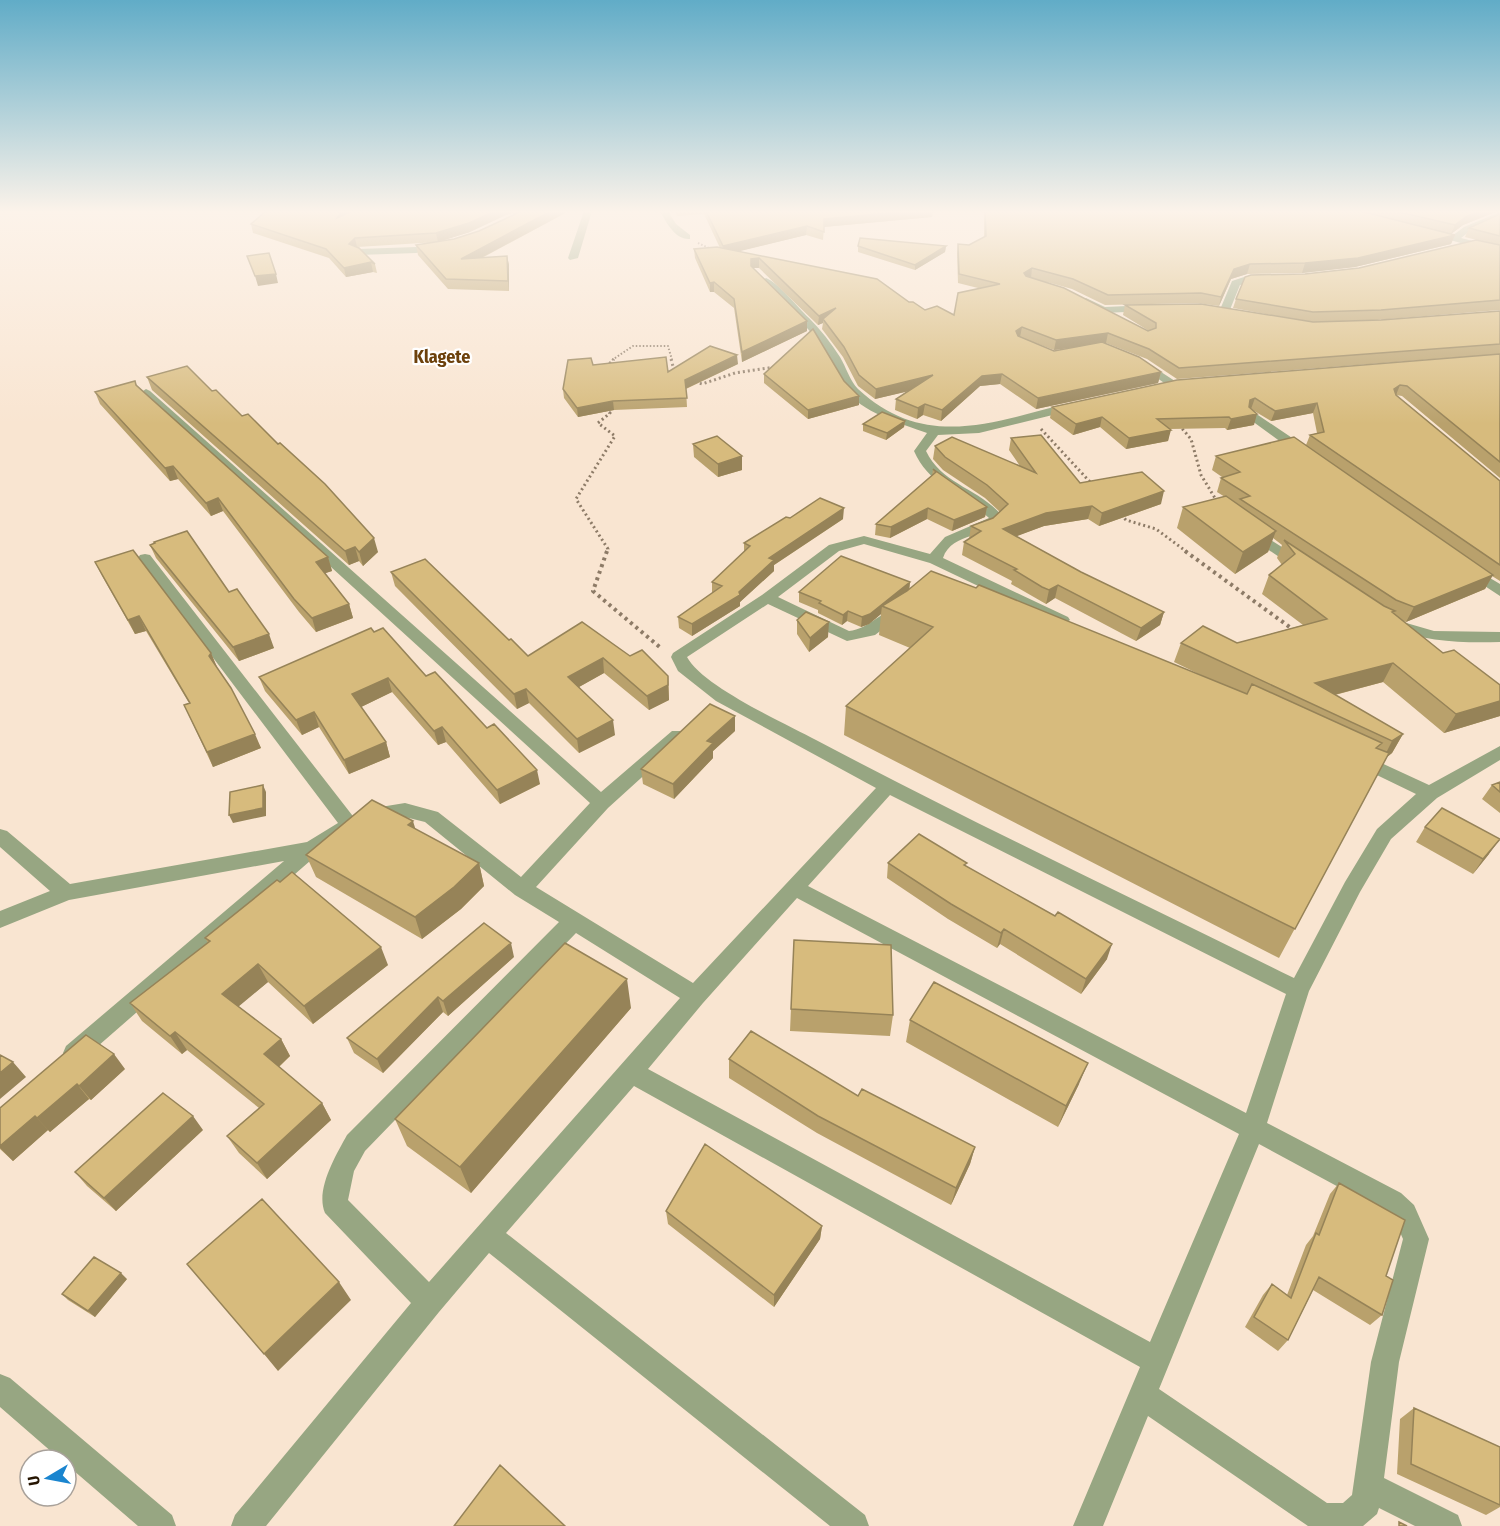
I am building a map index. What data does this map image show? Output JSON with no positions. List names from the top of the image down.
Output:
{
  "districts": ["Klagete"],
  "north": "left"
}
